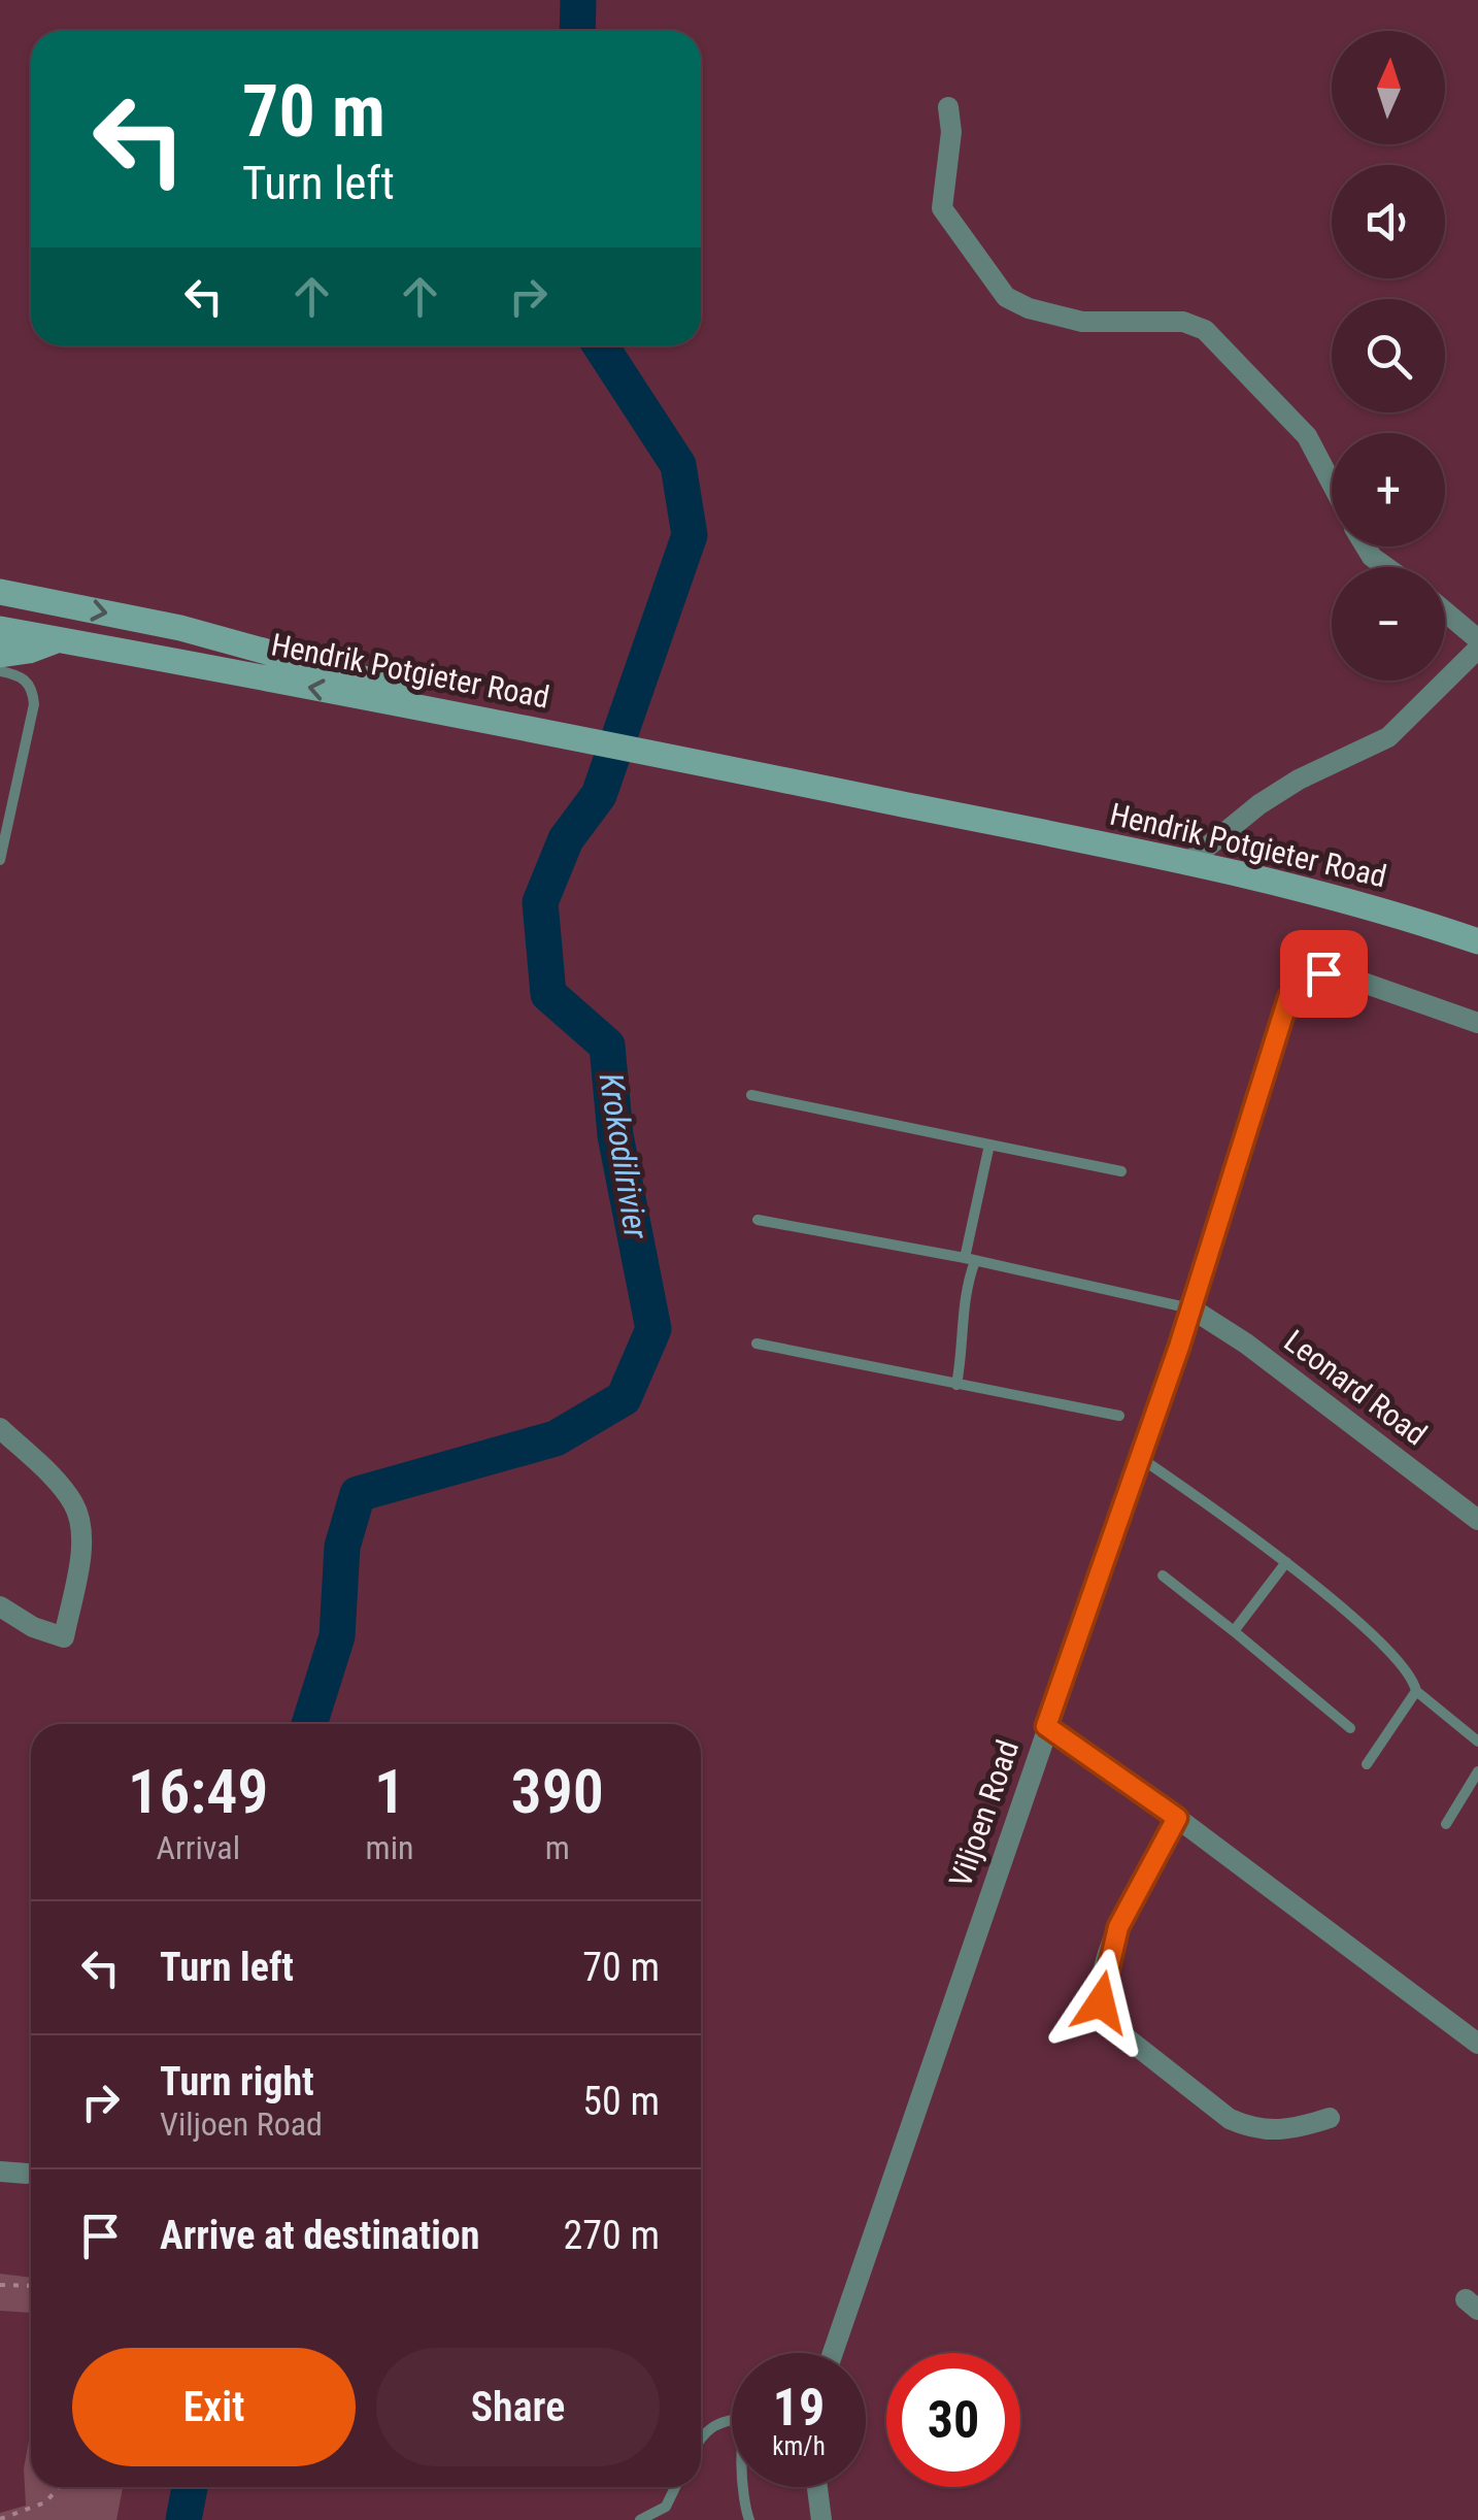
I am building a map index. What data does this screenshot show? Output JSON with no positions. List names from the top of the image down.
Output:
{
  "streets": {
    "main road": ["Hendrik Potgieter Road"],
    "street": ["Leonard Road", "Viljoen Road"]
  },
  "crossings": [
    ["Leonard Road", "Viljoen Road"]
  ],
  "water": ["Krokodilrivier"],
  "north": "top",
  "page": {
    "map_buttons": ["+", "−"],
    "turn": ["70 m", "Turn left"],
    "eta": [
      "16:49",
      "Arrival",
      "1",
      "min",
      "390",
      "m"
    ],
    "list": [
      {
        "name": "Turn left",
        "value": "70 m"
      },
      {
        "name": "Turn right",
        "note": "Viljoen Road",
        "value": "50 m"
      },
      {
        "name": "Arrive at destination",
        "value": "270 m"
      }
    ],
    "buttons": ["Exit", "Share"],
    "speed": "19 km/h",
    "limit": "30"
  }
}
